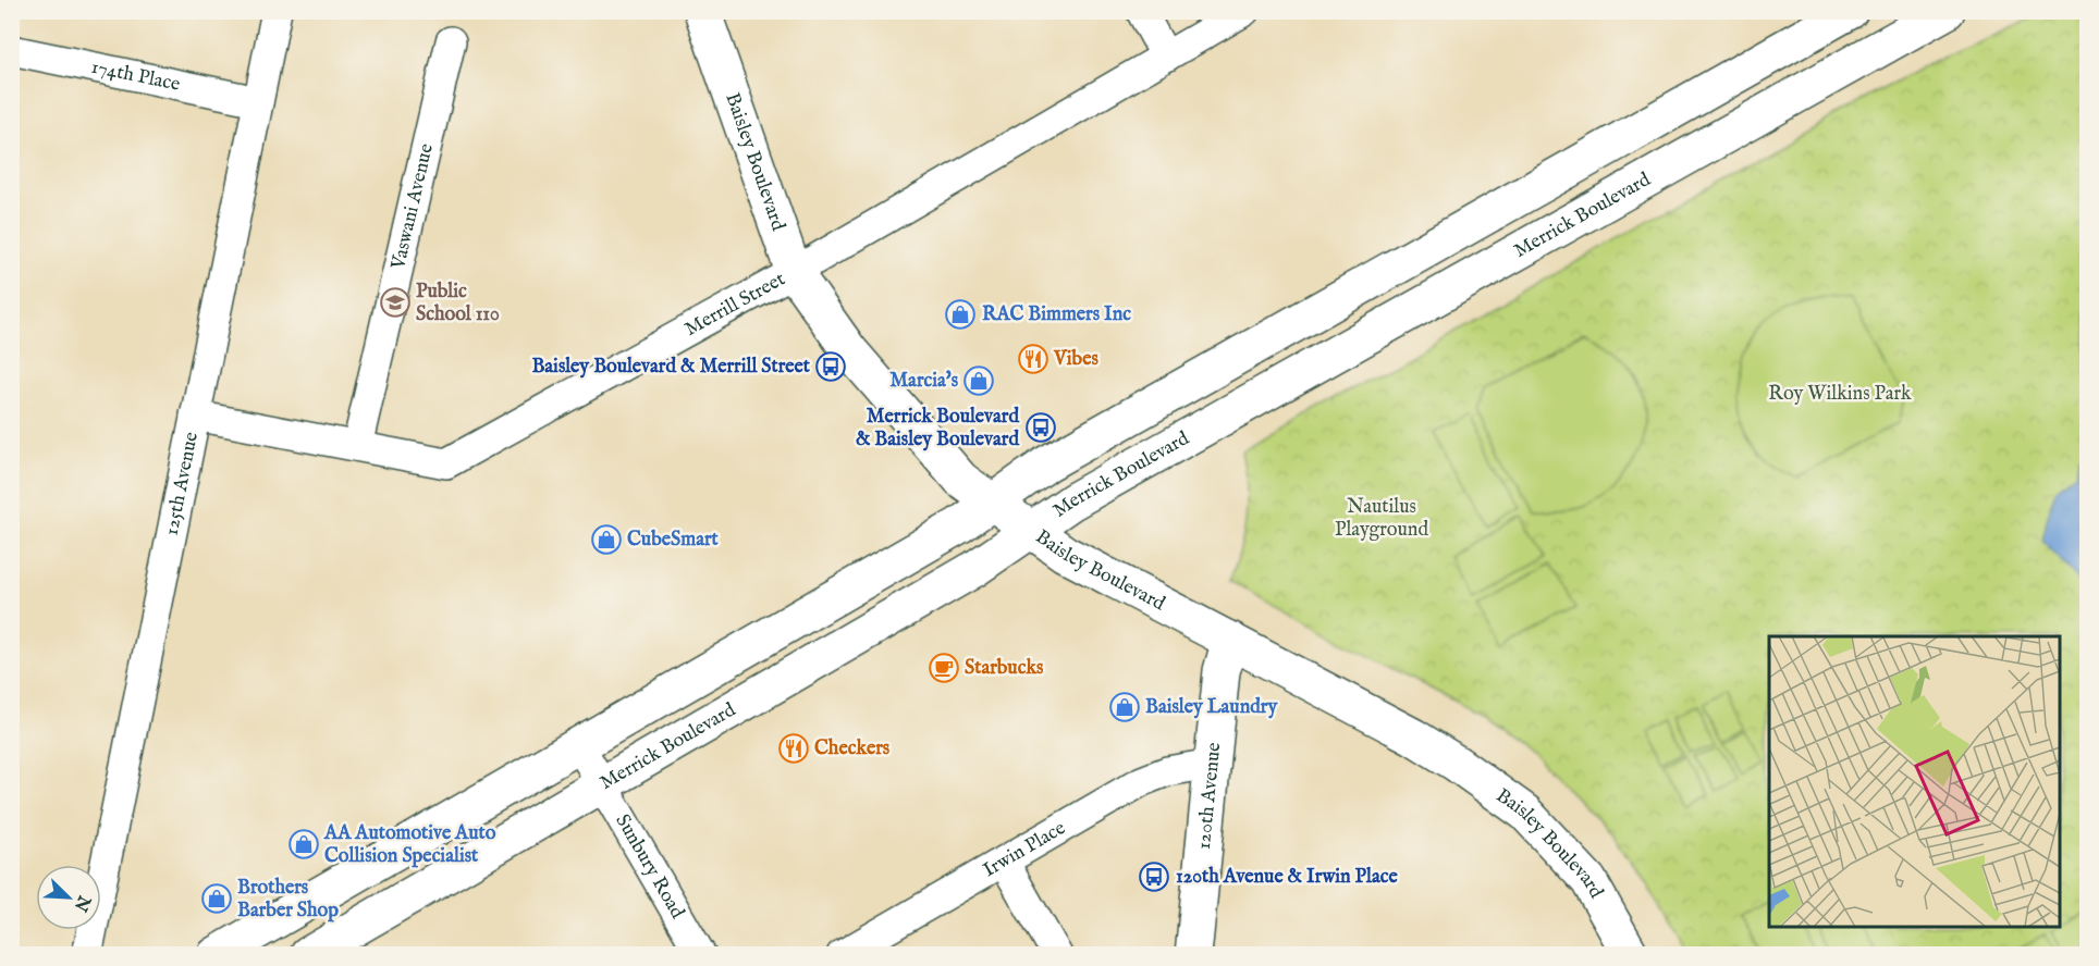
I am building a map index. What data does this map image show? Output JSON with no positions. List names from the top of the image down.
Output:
{
  "streets": {
    "main road": ["Baisley Boulevard", "Merrick Boulevard", "120th Avenue"],
    "street": [
      "174th Place",
      "Vaswani Avenue",
      "Merrill Street",
      "125th Avenue",
      "Irwin Place",
      "Sunbury Road"
    ]
  },
  "crossings": [
    ["174th Place", "125th Avenue"],
    ["Baisley Boulevard", "Merrick Boulevard"],
    ["Baisley Boulevard", "Merrill Street"],
    ["Baisley Boulevard", "120th Avenue"],
    ["Vaswani Avenue", "Merrill Street"],
    ["Merrick Boulevard", "Sunbury Road"],
    ["Merrill Street", "125th Avenue"],
    ["120th Avenue", "Irwin Place"]
  ],
  "parks": ["Roy Wilkins Park", "Nautilus Playground"],
  "places": {
    "school or university": ["Public School 110"],
    "shop": [
      "RAC Bimmers Inc",
      "Marcia's",
      "CubeSmart",
      "Baisley Laundry",
      "AA Automotive Auto Collision Specialist",
      "Brothers Barber Shop"
    ],
    "restaurant": ["Vibes", "Checkers"],
    "bus stop": ["Baisley Boulevard & Merrill Street", "Merrick Boulevard & Baisley Boulevard", "120th Avenue & Irwin Place"],
    "cafe": ["Starbucks"]
  },
  "north": "bottom right"
}
